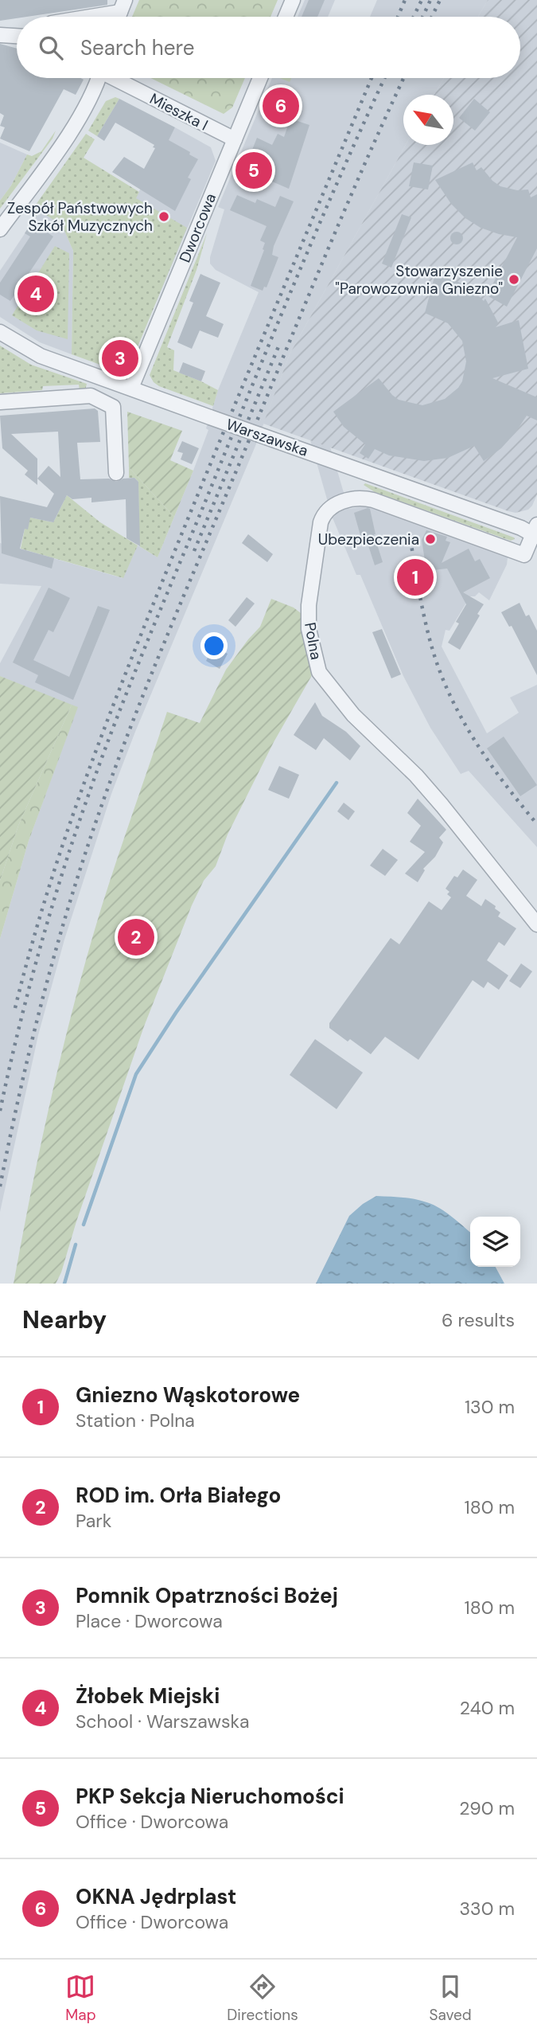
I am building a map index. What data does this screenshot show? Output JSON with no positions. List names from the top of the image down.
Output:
{
  "streets": {
    "street": [
      "Mieszka I",
      "Dworcowa",
      "Warszawska",
      "Polna"
    ]
  },
  "crossings": [
    ["Mieszka I", "Dworcowa"],
    ["Dworcowa", "Warszawska"],
    ["Warszawska", "Polna"]
  ],
  "places": ["Zespół Państwowych Szkół Muzycznych", "Stowarzyszenie \"Parowozownia Gniezno\"", "Ubezpieczenia"],
  "north": "top left",
  "page": {
    "search": "Search here",
    "pins": [
      "6",
      "5",
      "4",
      "3",
      "1",
      "2"
    ],
    "heading": ["Nearby", "6 results"],
    "list": [
      {
        "mark": "1",
        "name": "Gniezno Wąskotorowe",
        "note": "Station · Polna",
        "value": "130 m"
      },
      {
        "mark": "2",
        "name": "ROD im. Orła Białego",
        "note": "Park",
        "value": "180 m"
      },
      {
        "mark": "3",
        "name": "Pomnik Opatrzności Bożej",
        "note": "Place · Dworcowa",
        "value": "180 m"
      },
      {
        "mark": "4",
        "name": "Żłobek Miejski",
        "note": "School · Warszawska",
        "value": "240 m"
      },
      {
        "mark": "5",
        "name": "PKP Sekcja Nieruchomości",
        "note": "Office · Dworcowa",
        "value": "290 m"
      },
      {
        "mark": "6",
        "name": "OKNA Jędrplast",
        "note": "Office · Dworcowa",
        "value": "330 m"
      }
    ],
    "nav": ["Map", "Directions", "Saved"]
  }
}
